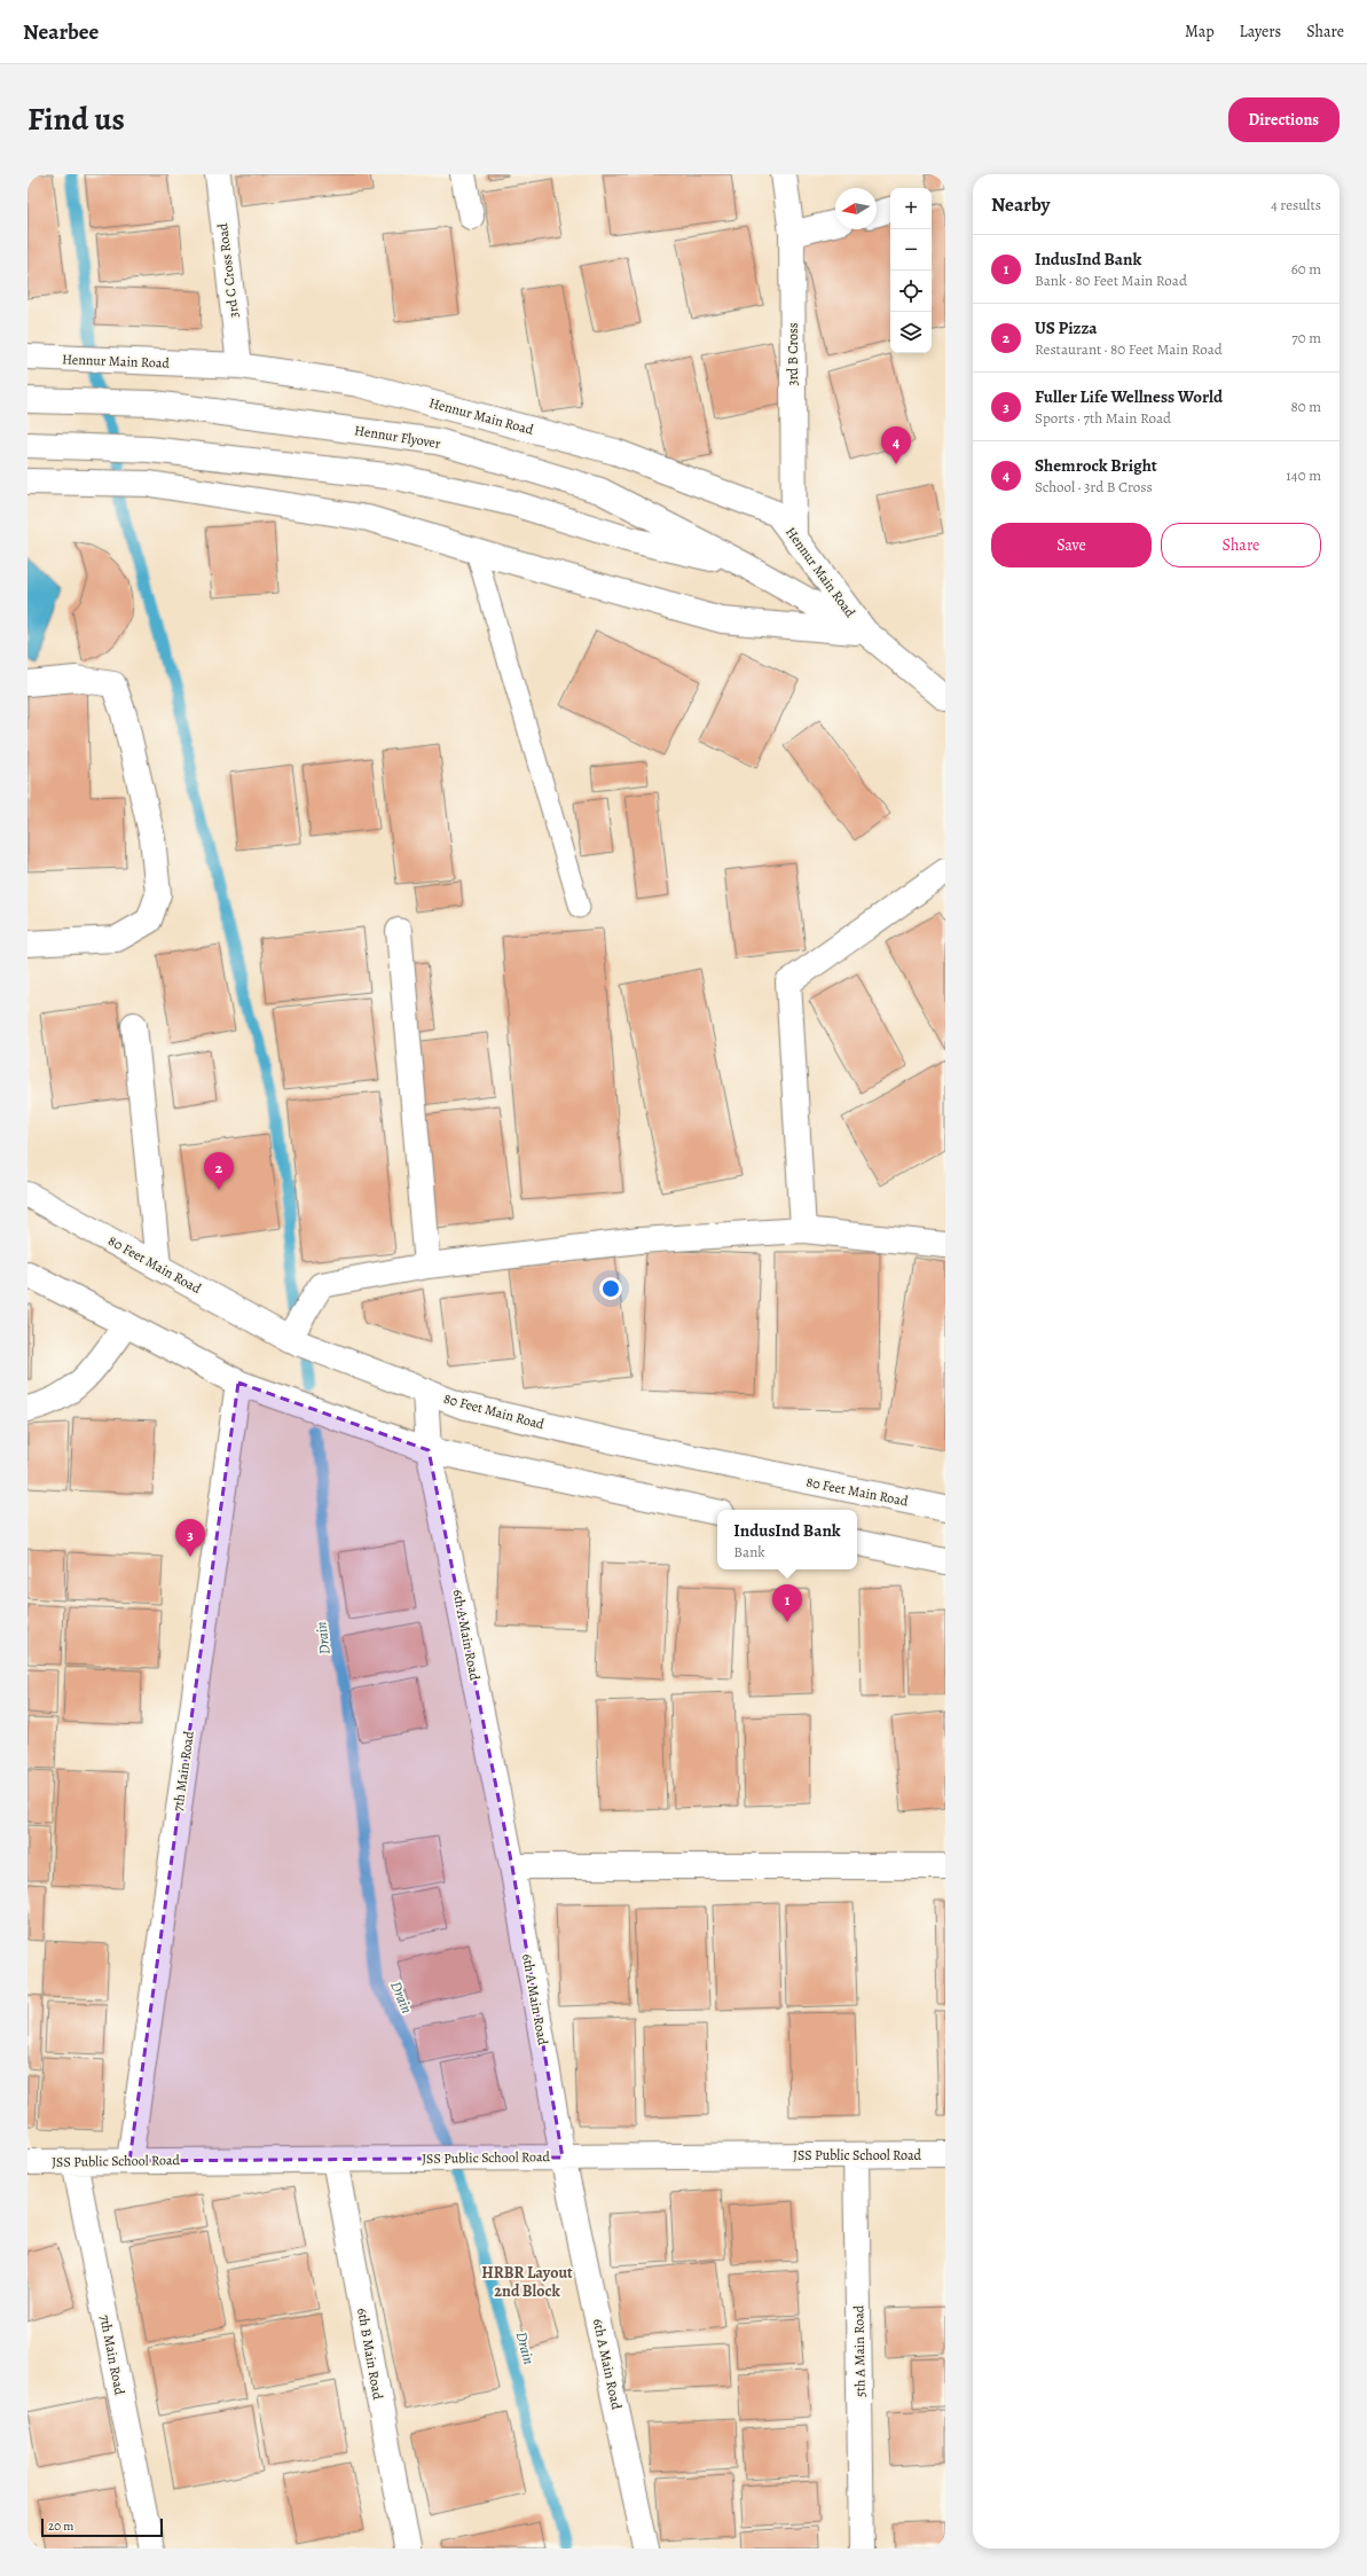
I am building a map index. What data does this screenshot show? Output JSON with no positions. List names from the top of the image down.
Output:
{
  "streets": {
    "street": [
      "3rd C Cross Road",
      "3rd B Cross",
      "Hennur Main Road",
      "Hennur Flyover",
      "80 Feet Main Road",
      "6th A Main Road",
      "7th Main Road",
      "JSS Public School Road",
      "5th A Main Road",
      "6th B Main Road"
    ]
  },
  "crossings": [
    ["3rd C Cross Road", "Hennur Main Road"],
    ["3rd B Cross", "Hennur Main Road"],
    ["Hennur Main Road", "Hennur Flyover"],
    ["80 Feet Main Road", "6th A Main Road"],
    ["6th A Main Road", "JSS Public School Road"],
    ["7th Main Road", "JSS Public School Road"],
    ["JSS Public School Road", "5th A Main Road"],
    ["JSS Public School Road", "6th B Main Road"]
  ],
  "districts": ["HRBR Layout 2nd Block"],
  "water": ["Drain"],
  "scale_bar": "20 m",
  "north": "left",
  "page": {
    "header": "Nearbee",
    "nav": ["Map", "Layers", "Share"],
    "title": "Find us",
    "buttons": [
      "Directions",
      ["Save", "Share"]
    ],
    "heading": ["Nearby", "4 results"],
    "map_buttons": ["+", "−"],
    "list": [
      {
        "mark": "1",
        "name": "IndusInd Bank",
        "note": "Bank · 80 Feet Main Road",
        "value": "60 m"
      },
      {
        "mark": "2",
        "name": "US Pizza",
        "note": "Restaurant · 80 Feet Main Road",
        "value": "70 m"
      },
      {
        "mark": "3",
        "name": "Fuller Life Wellness World",
        "note": "Sports · 7th Main Road",
        "value": "80 m"
      },
      {
        "mark": "4",
        "name": "Shemrock Bright",
        "note": "School · 3rd B Cross",
        "value": "140 m"
      }
    ],
    "pins": [
      "4",
      "2",
      "3",
      "1"
    ],
    "popup": ["IndusInd Bank", "Bank"],
    "scale": "20 m"
  }
}
